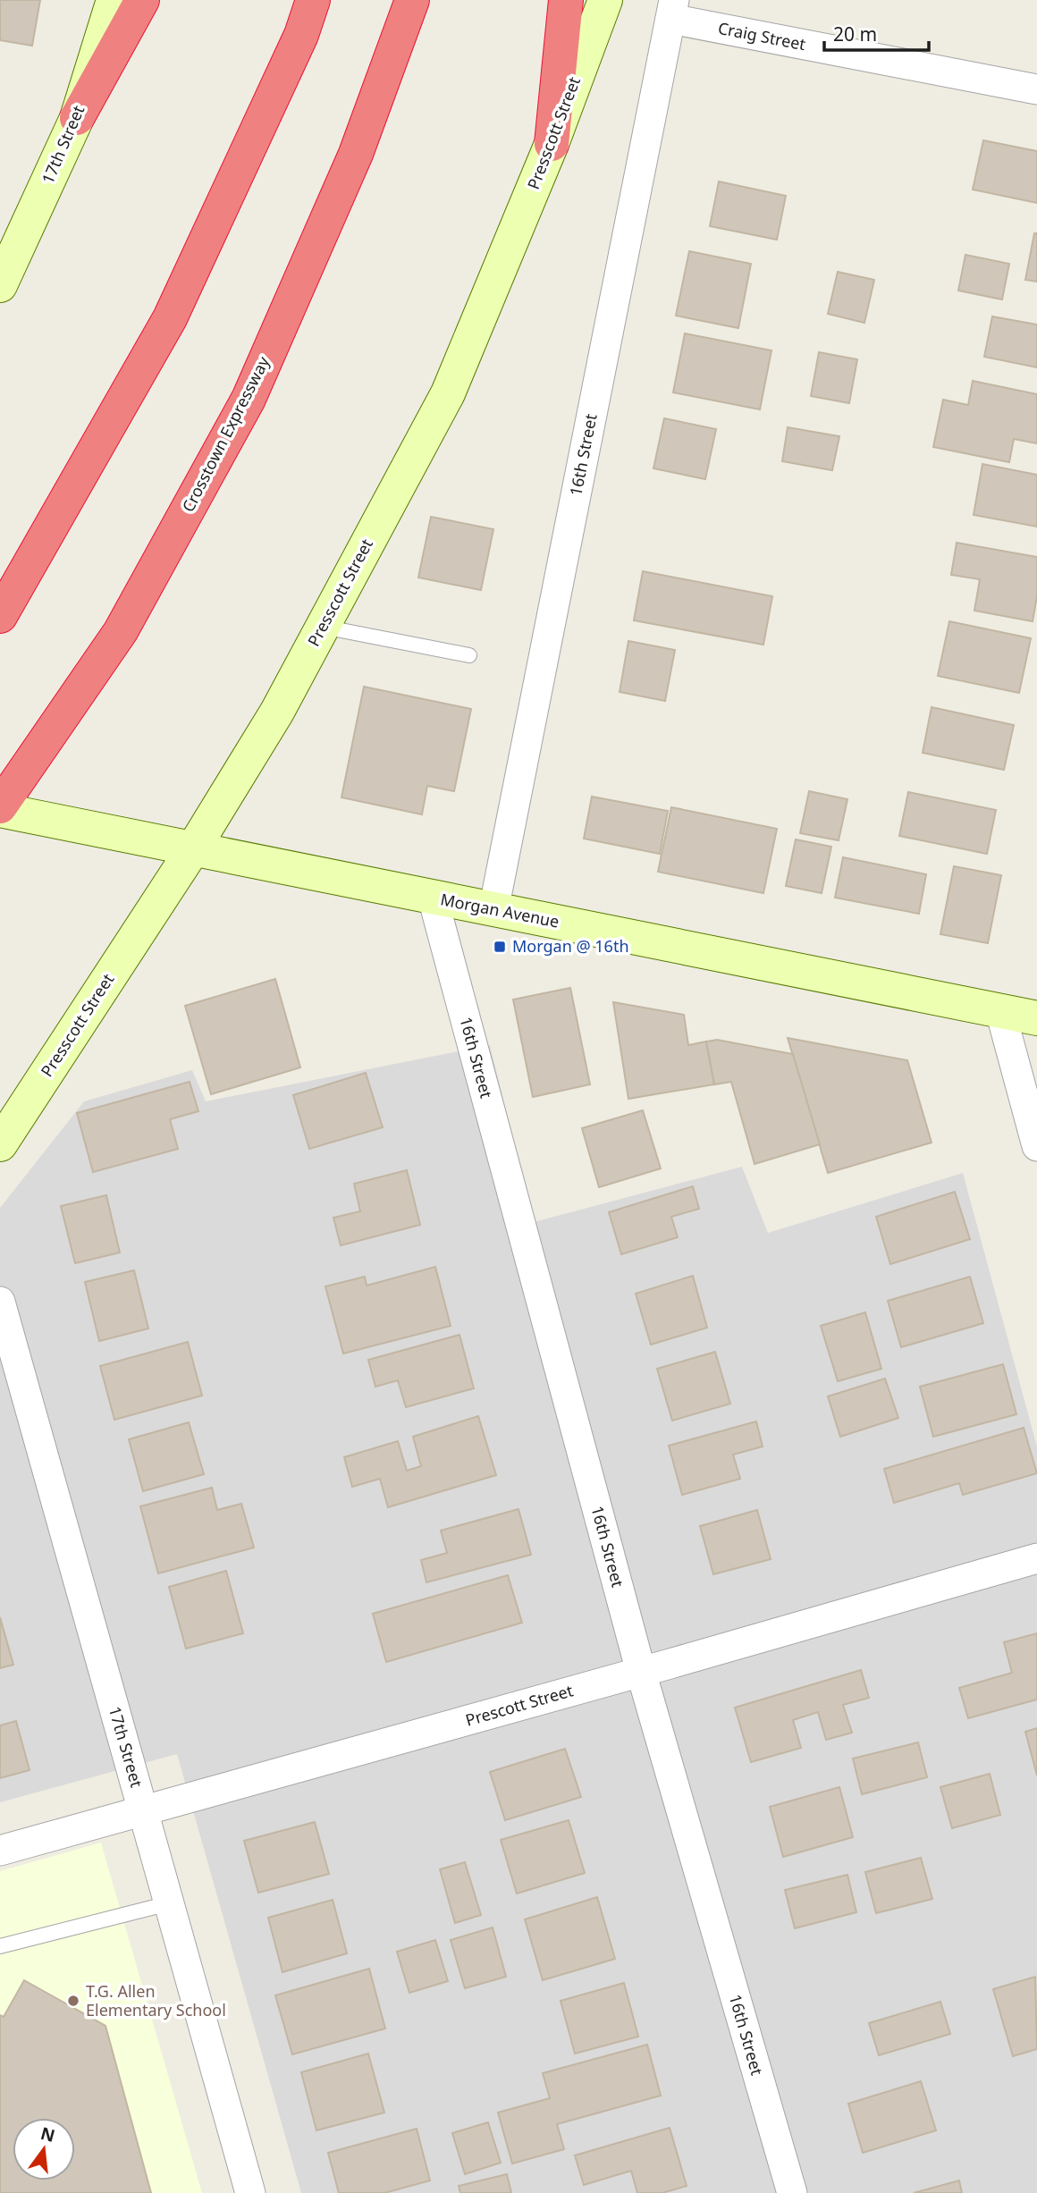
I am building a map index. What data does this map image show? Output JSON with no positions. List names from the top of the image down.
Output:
{
  "streets": {
    "highway": ["Crosstown Expressway"],
    "main road": ["Presscott Street", "17th Street", "Morgan Avenue"],
    "street": ["Craig Street", "16th Street", "Prescott Street"]
  },
  "crossings": [
    ["Craig Street", "16th Street"],
    ["Presscott Street", "Morgan Avenue"],
    ["17th Street", "Prescott Street"],
    ["Crosstown Expressway", "Morgan Avenue"],
    ["16th Street", "Morgan Avenue"],
    ["16th Street", "Prescott Street"]
  ],
  "places": {
    "transit": ["Morgan @ 16th"],
    "other": ["T.G. Allen Elementary School"]
  },
  "scale_bar": "20 m",
  "north": "top"
}
